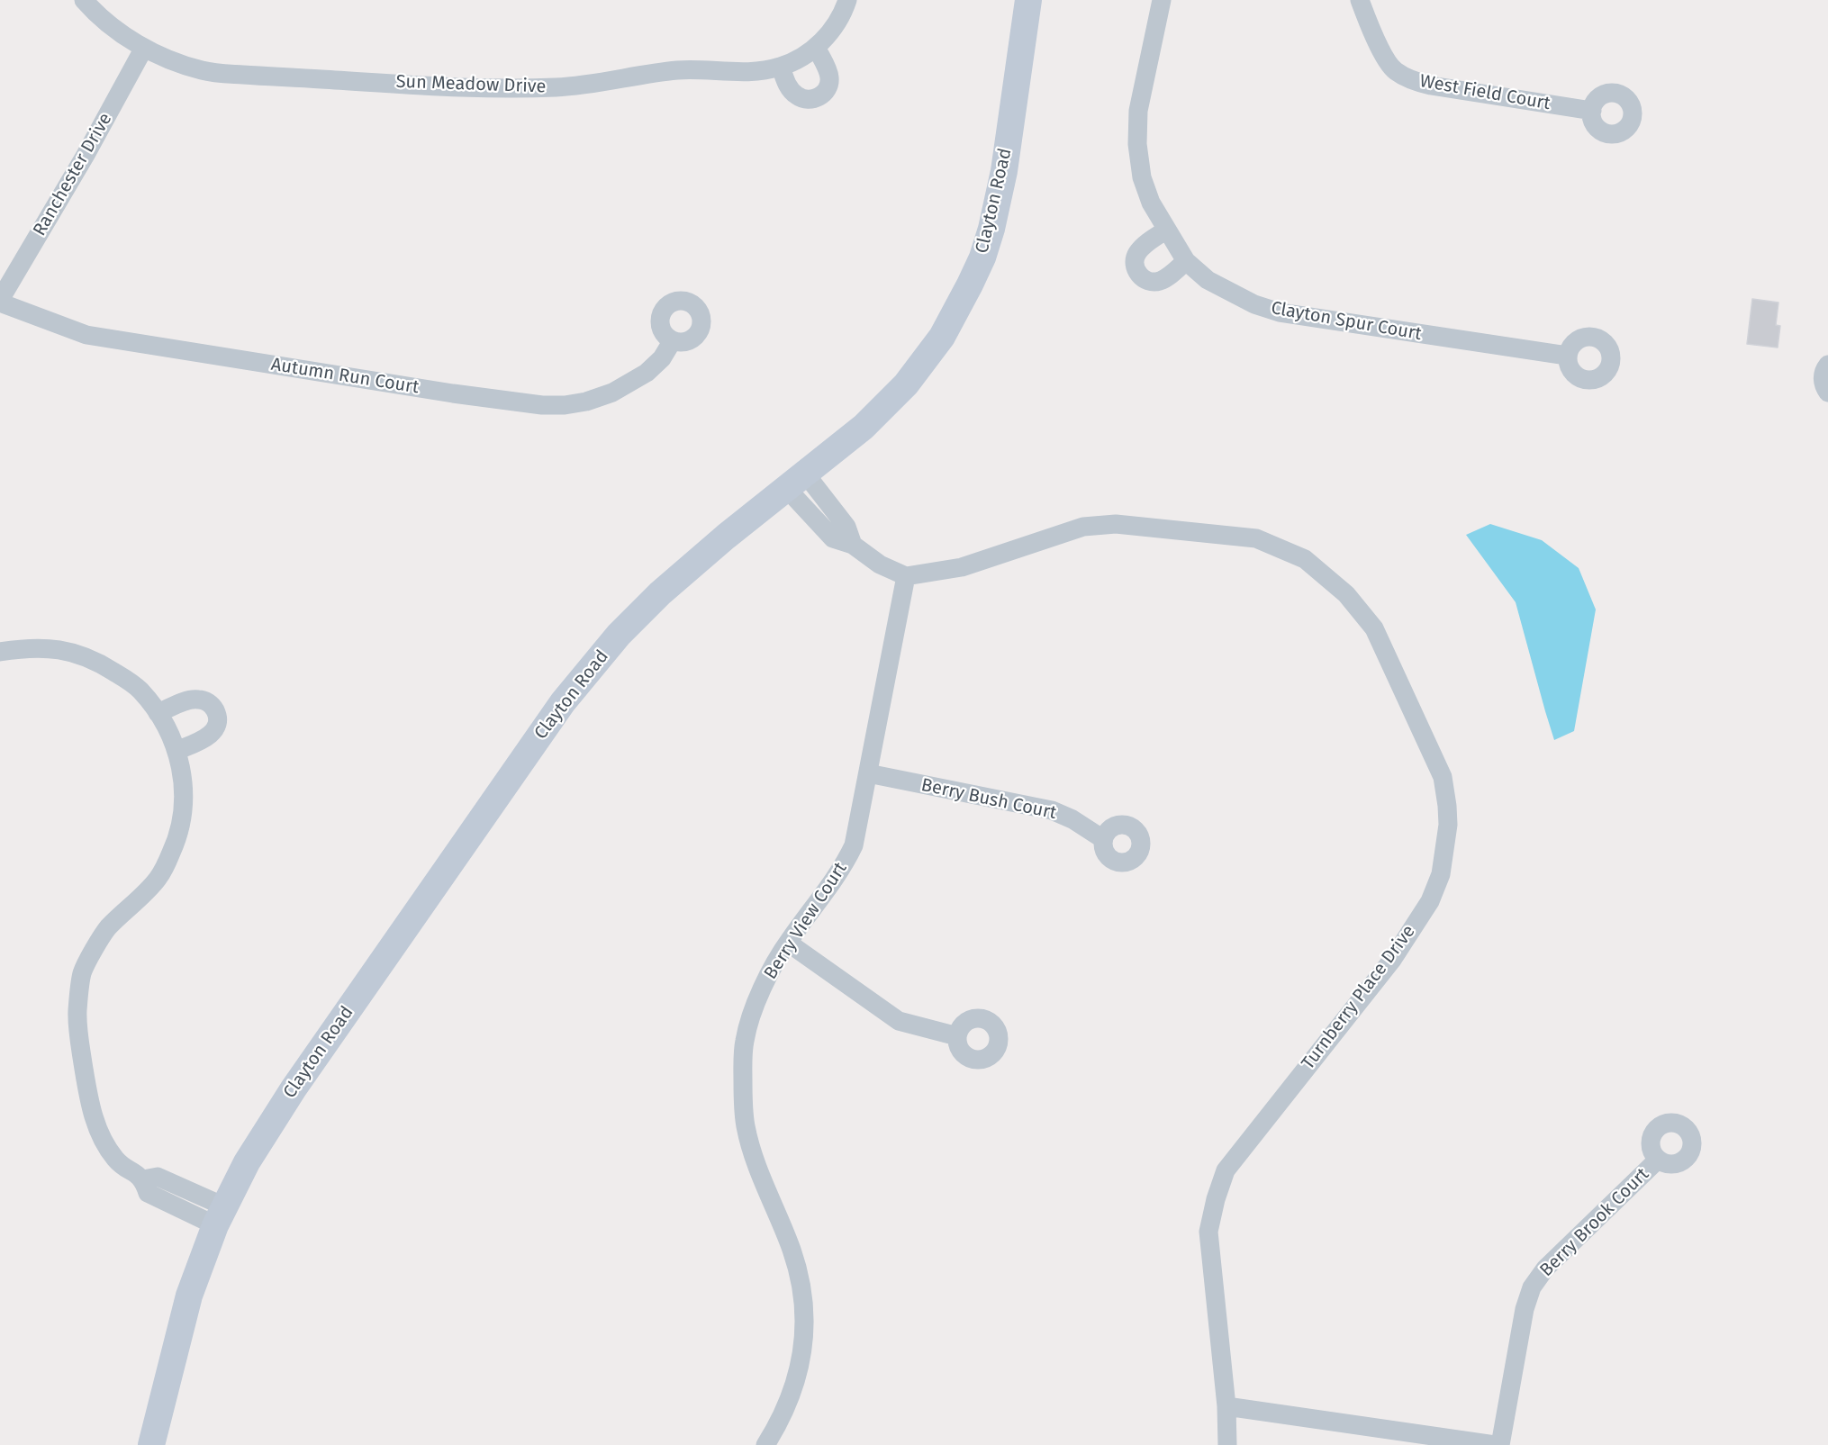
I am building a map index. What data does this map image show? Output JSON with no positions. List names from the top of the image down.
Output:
{
  "streets": {
    "main road": ["Clayton Road"],
    "street": [
      "Sun Meadow Drive",
      "West Field Court",
      "Ranchester Drive",
      "Clayton Spur Court",
      "Autumn Run Court",
      "Berry Bush Court",
      "Berry View Court",
      "Turnberry Place Drive",
      "Berry Brook Court"
    ]
  },
  "crossings": [
    ["Sun Meadow Drive", "Ranchester Drive"],
    ["Ranchester Drive", "Autumn Run Court"],
    ["Berry Bush Court", "Berry View Court"],
    ["Berry View Court", "Turnberry Place Drive"]
  ]
}
